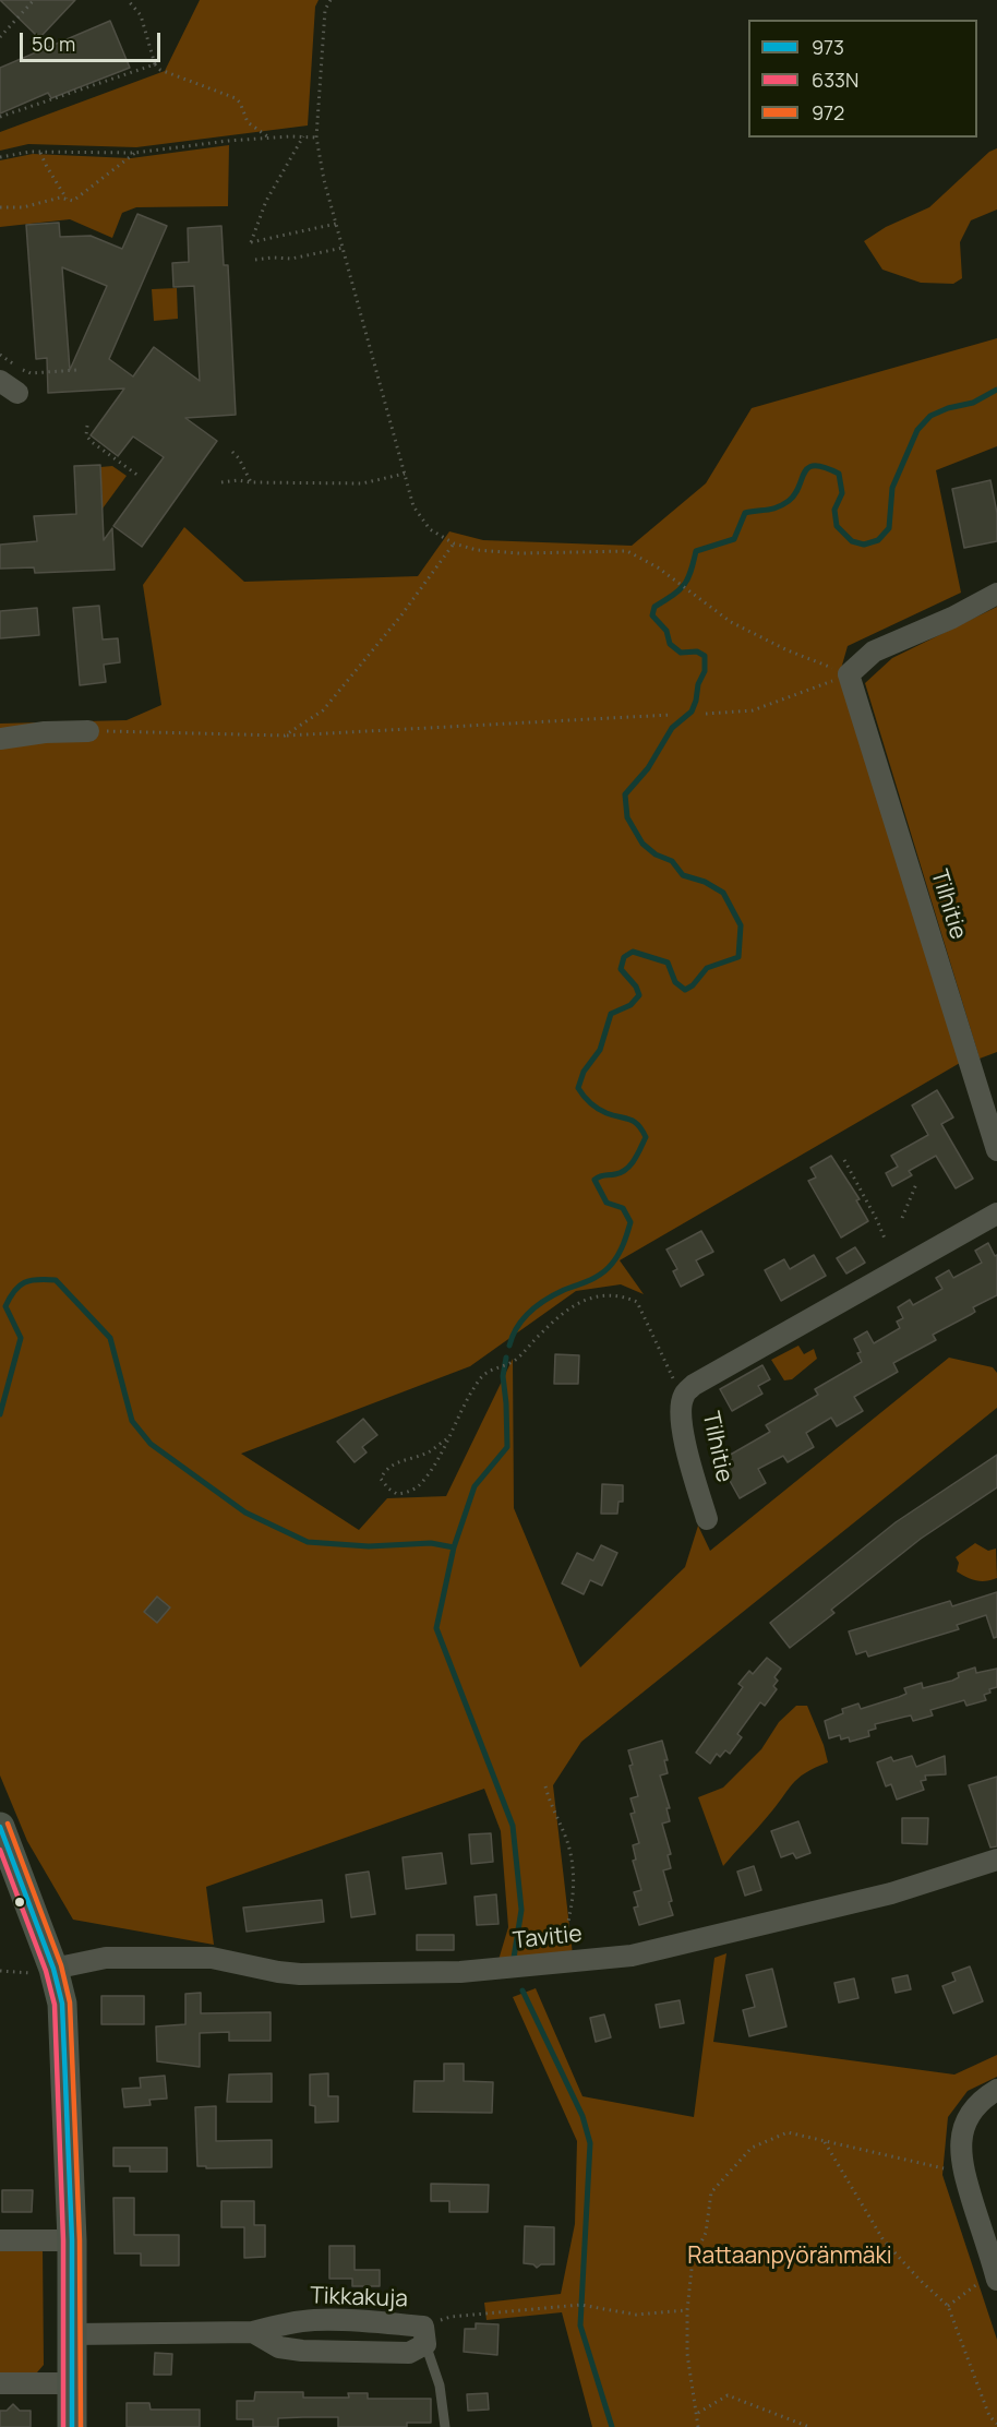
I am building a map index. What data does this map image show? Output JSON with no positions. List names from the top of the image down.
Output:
{
  "streets": {
    "street": ["Tilhitie", "Tavitie", "Tikkakuja"]
  },
  "parks": ["Rattaanpyöränmäki"],
  "lines": ["transit line 972", "transit line 973", "transit line 633N"],
  "legend": ["973", "633N", "972"],
  "scale_bar": "50 m"
}
